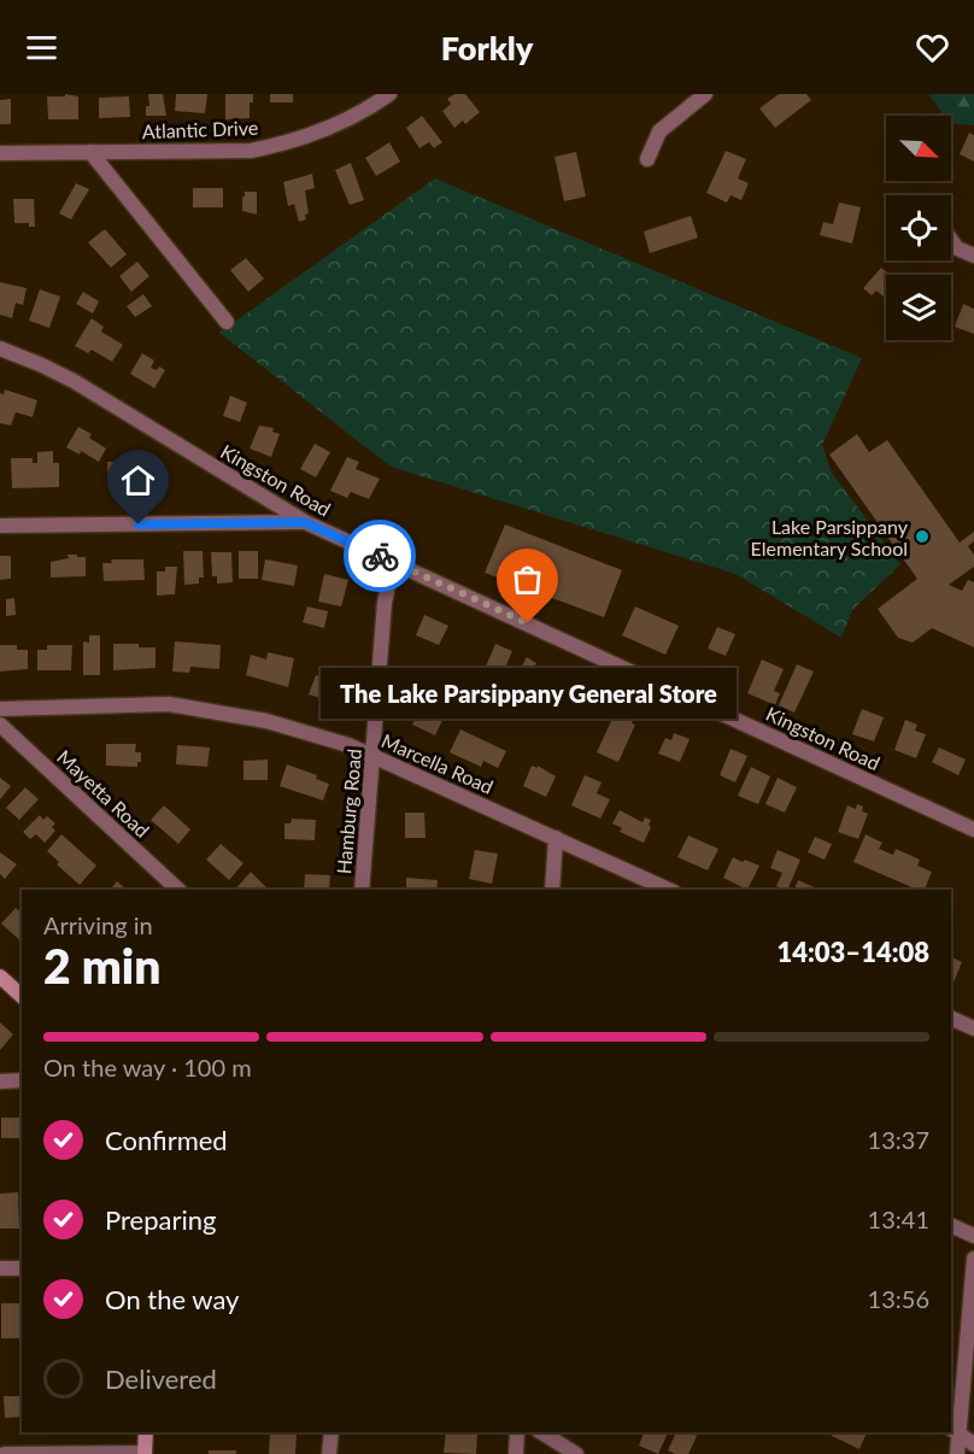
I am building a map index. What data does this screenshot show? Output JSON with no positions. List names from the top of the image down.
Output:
{
  "streets": {
    "street": [
      "Atlantic Drive",
      "Kingston Road",
      "Marcella Road",
      "Mayetta Road",
      "Hamburg Road"
    ]
  },
  "crossings": [
    ["Kingston Road", "Hamburg Road"],
    ["Marcella Road", "Hamburg Road"]
  ],
  "places": ["Lake Parsippany Elementary School", "The Lake Parsippany General Store"],
  "north": "bottom right",
  "page": {
    "header": "Forkly",
    "bubble": "The Lake Parsippany General Store",
    "heading": ["2 min", "Arriving in", "14:03–14:08"],
    "bar": "On the way · 100 m",
    "list": [
      ["Confirmed", "13:37"],
      ["Preparing", "13:41"],
      ["On the way", "13:56"],
      "Delivered"
    ]
  }
}
